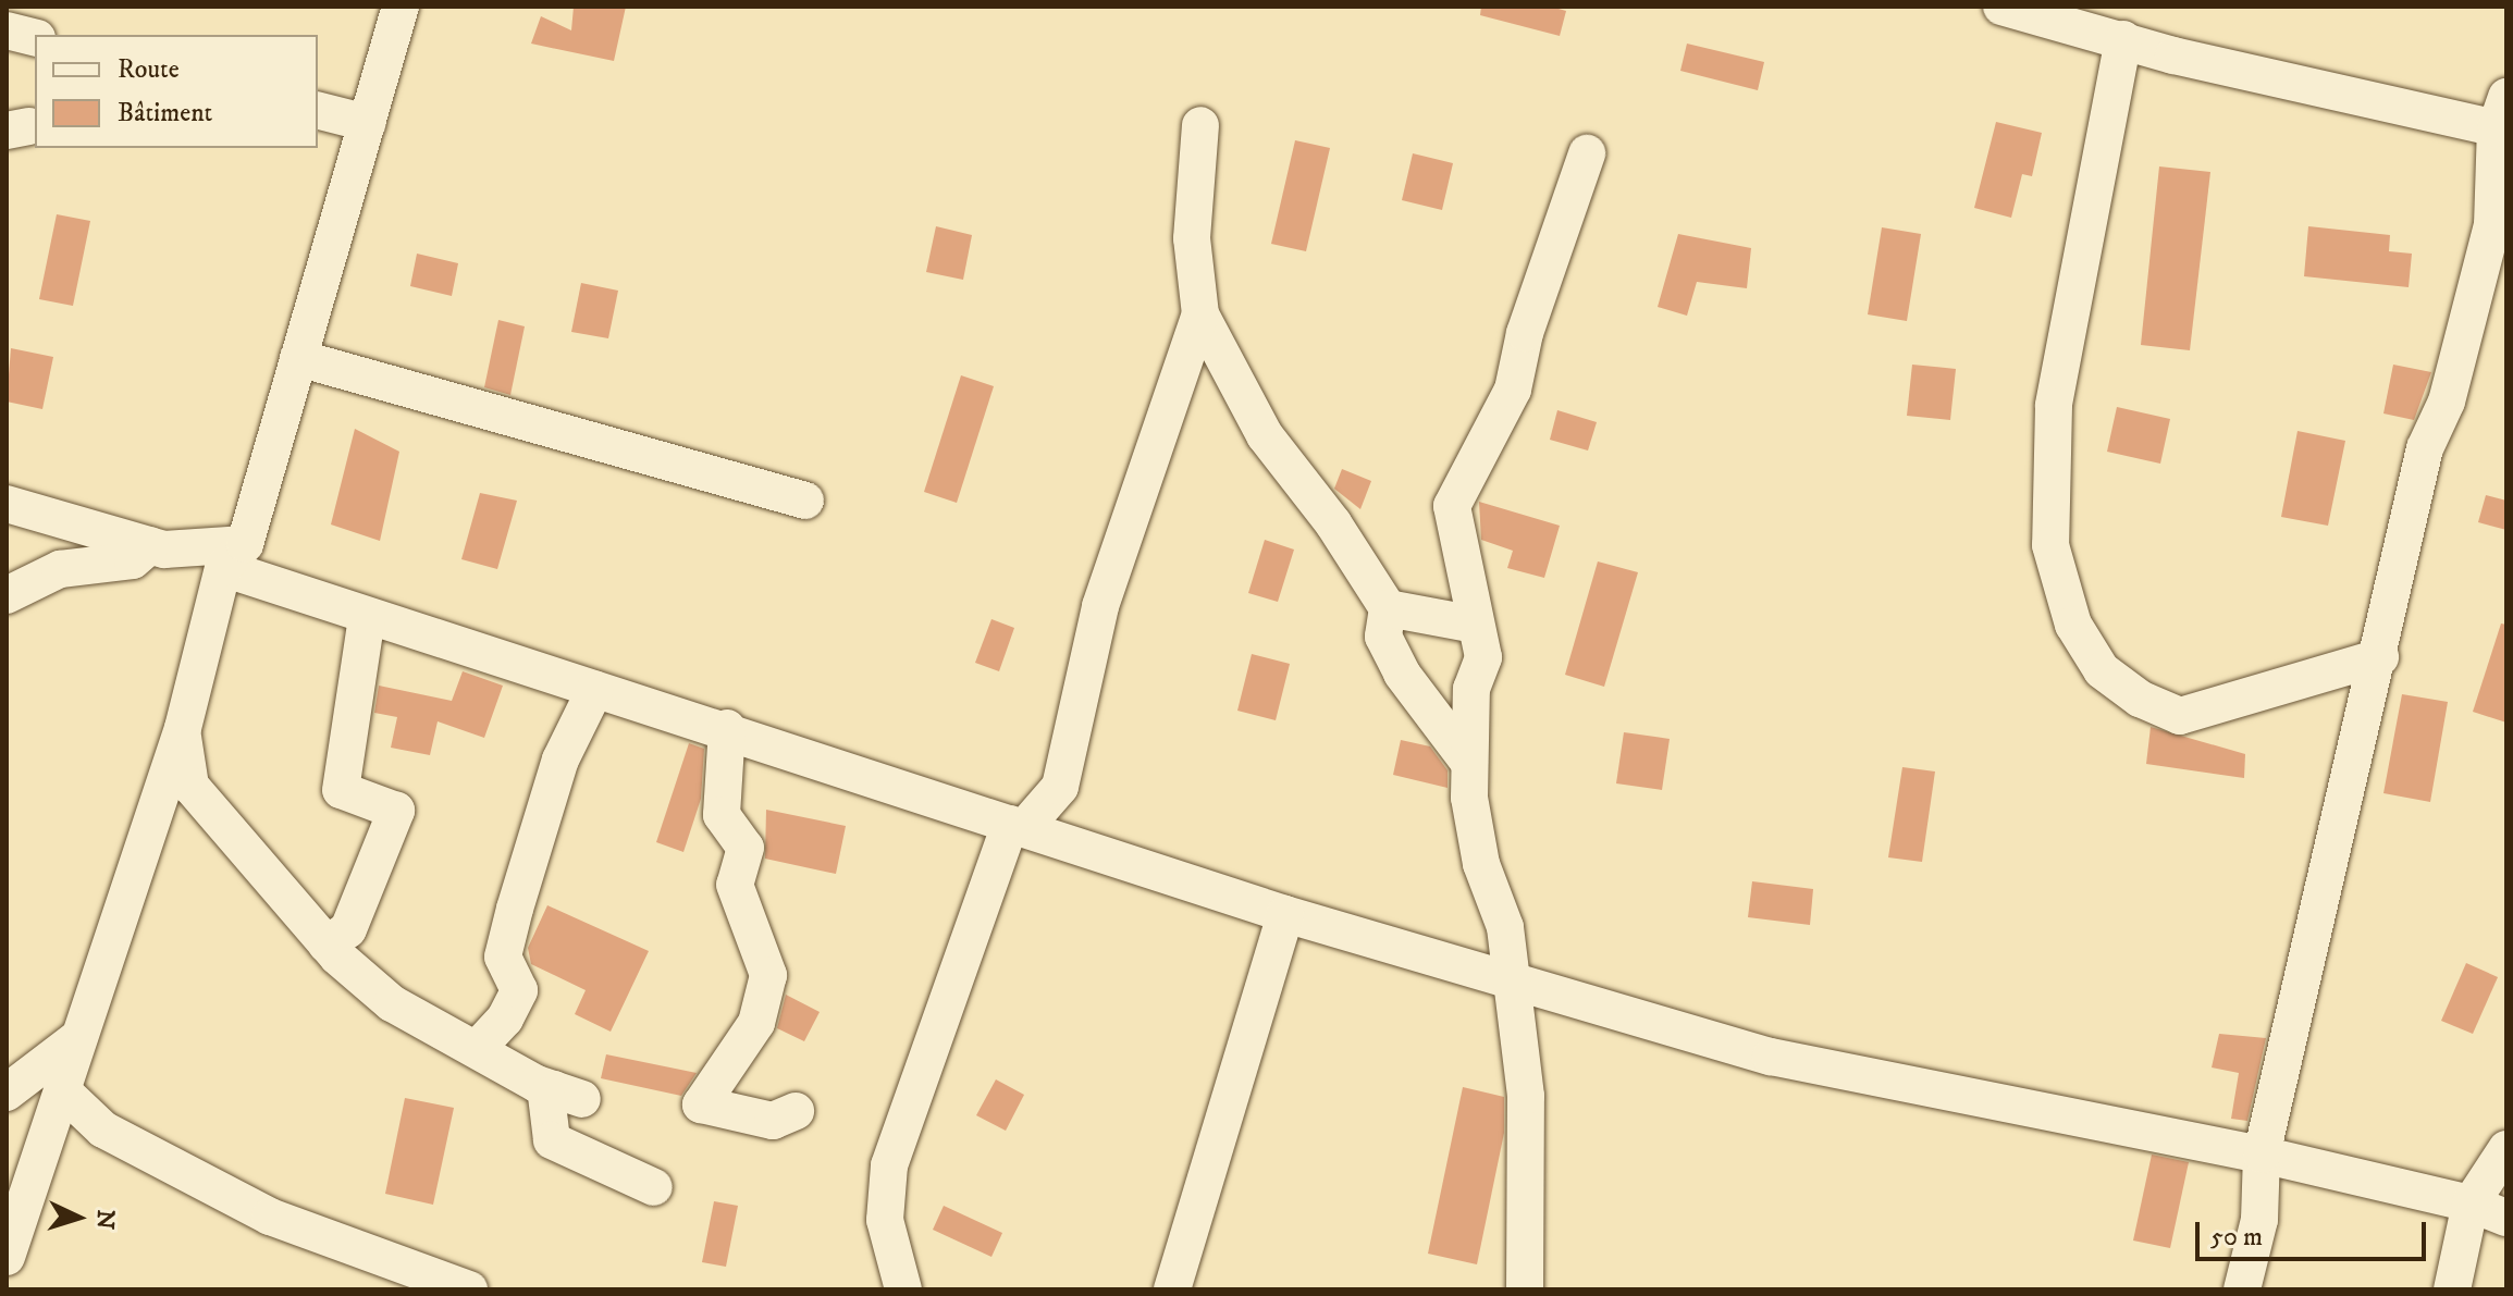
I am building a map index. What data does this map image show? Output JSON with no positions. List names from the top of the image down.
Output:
{
  "legend": ["Route", "Bâtiment"],
  "scale_bar": "50 m",
  "north": "right"
}
